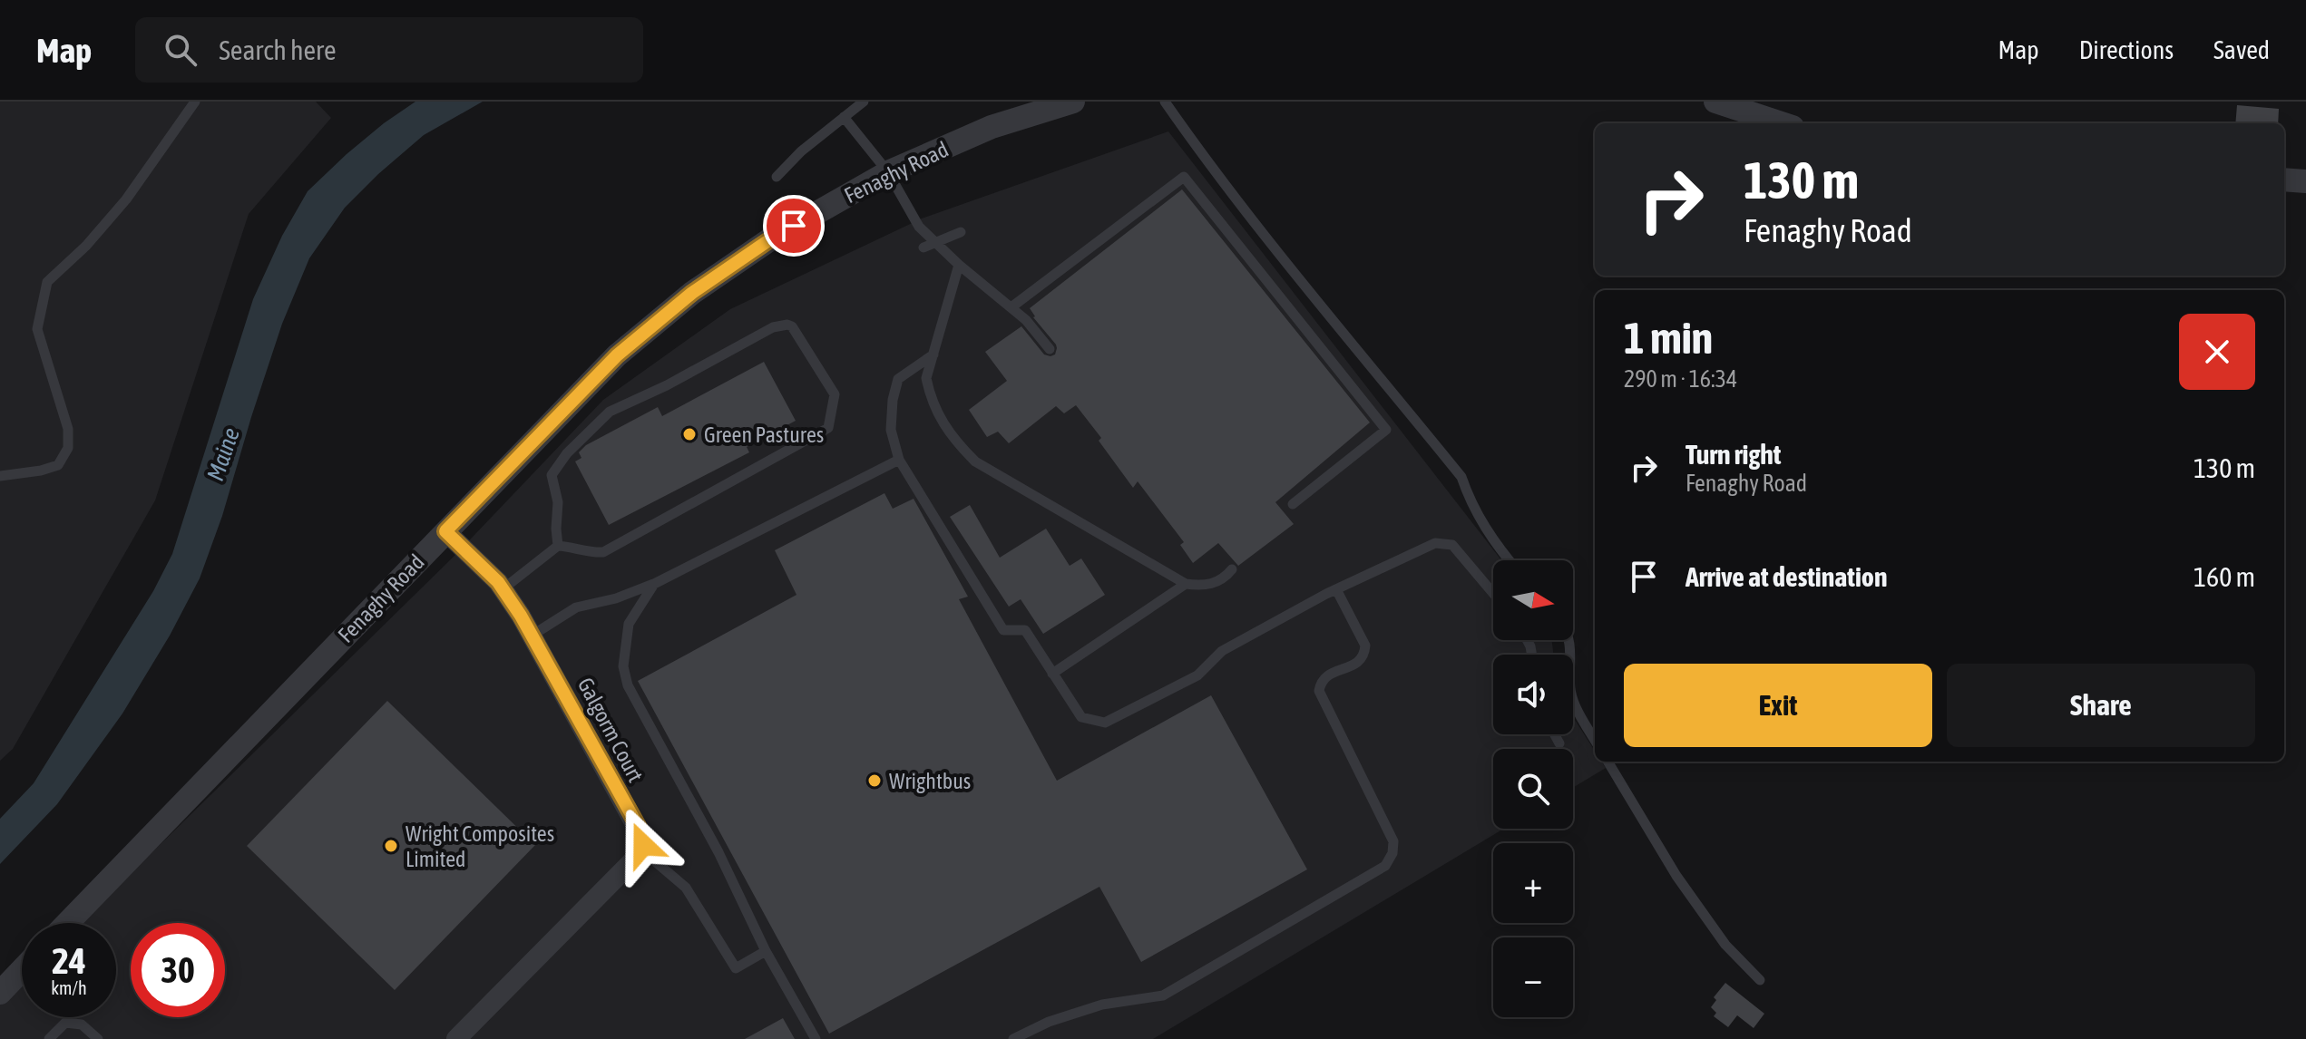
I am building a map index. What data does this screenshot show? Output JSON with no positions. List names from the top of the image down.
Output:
{
  "streets": {
    "street": ["Fenaghy Road", "Galgorm Court"]
  },
  "crossings": [
    ["Fenaghy Road", "Galgorm Court"]
  ],
  "water": ["Maine"],
  "places": ["Green Pastures", "Wrightbus", "Wright Composites Limited"],
  "north": "right",
  "page": {
    "header": "Map",
    "search": "Search here",
    "nav": ["Map", "Directions", "Saved"],
    "turn": ["130 m", "Fenaghy Road"],
    "heading": ["1 min", "290 m · 16:34"],
    "list": [
      {
        "name": "Turn right",
        "note": "Fenaghy Road",
        "value": "130 m"
      },
      {
        "name": "Arrive at destination",
        "value": "160 m"
      }
    ],
    "map_buttons": ["+", "−"],
    "buttons": ["Exit", "Share"],
    "speed": "24 km/h",
    "limit": "30"
  }
}
